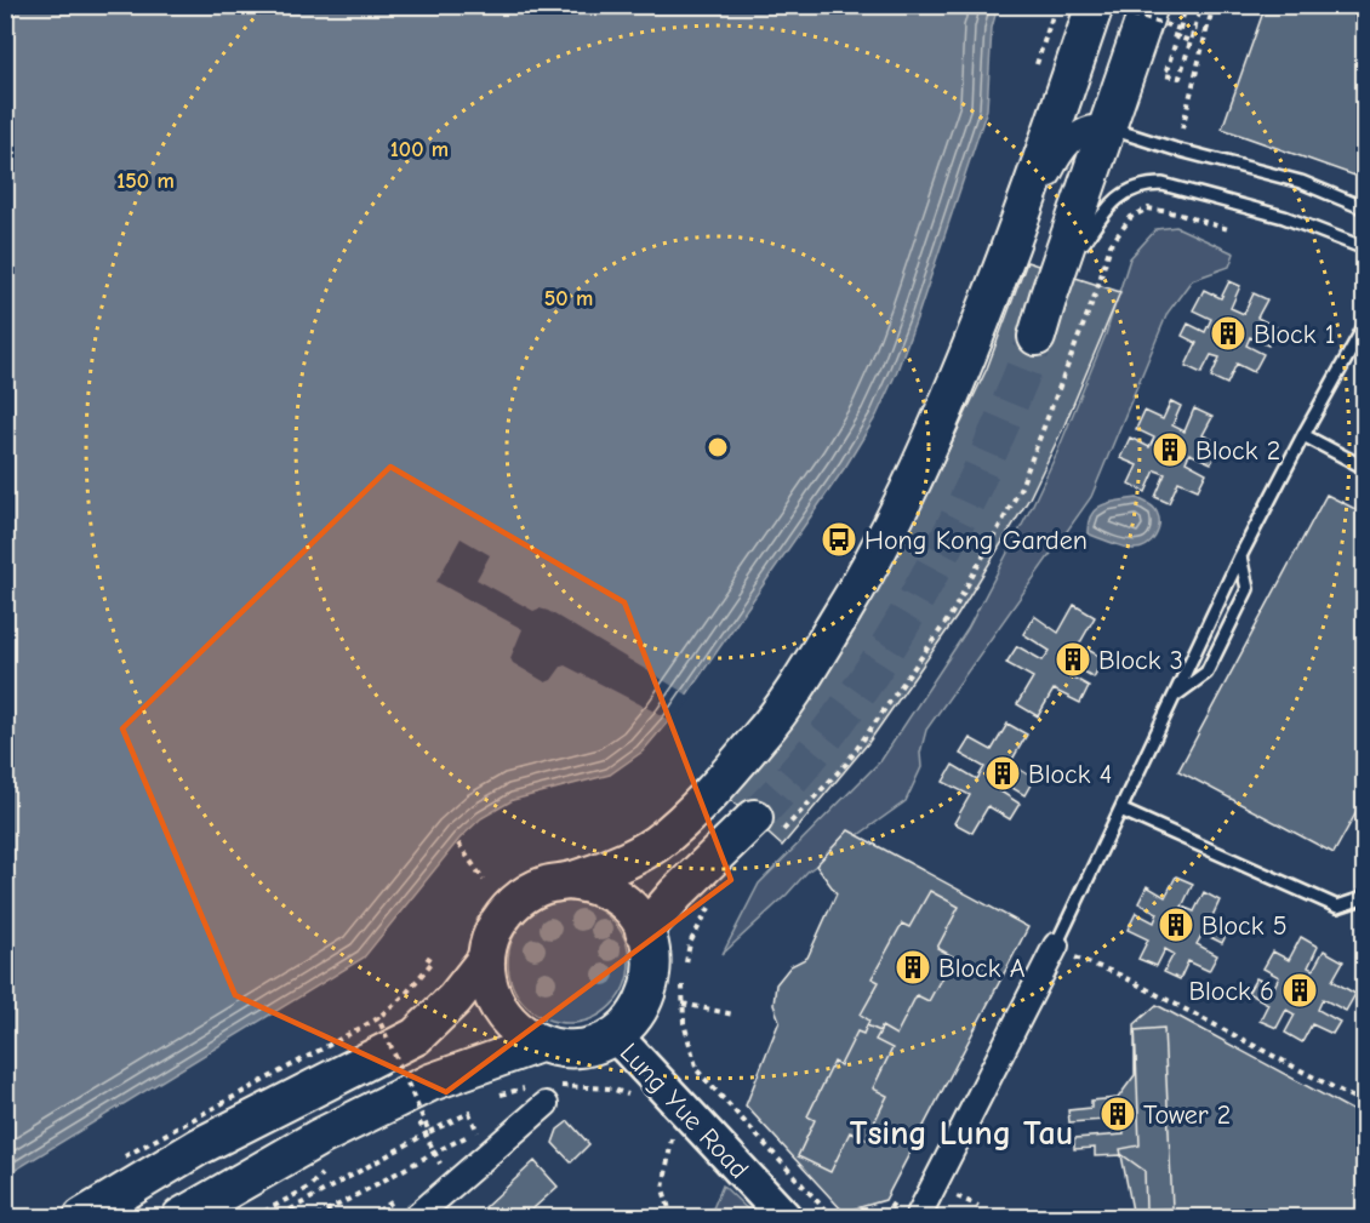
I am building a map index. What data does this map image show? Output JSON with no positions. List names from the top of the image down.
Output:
{
  "streets": {
    "street": ["Lung Yue Road"]
  },
  "districts": ["Tsing Lung Tau"],
  "places": {
    "building": [
      "Block 1",
      "Block 2",
      "Block 3",
      "Block 4",
      "Block 5",
      "Block A",
      "Block 6",
      "Tower 2"
    ],
    "bus stop": ["Hong Kong Garden"]
  },
  "rings": ["100 m", "150 m", "50 m"]
}
